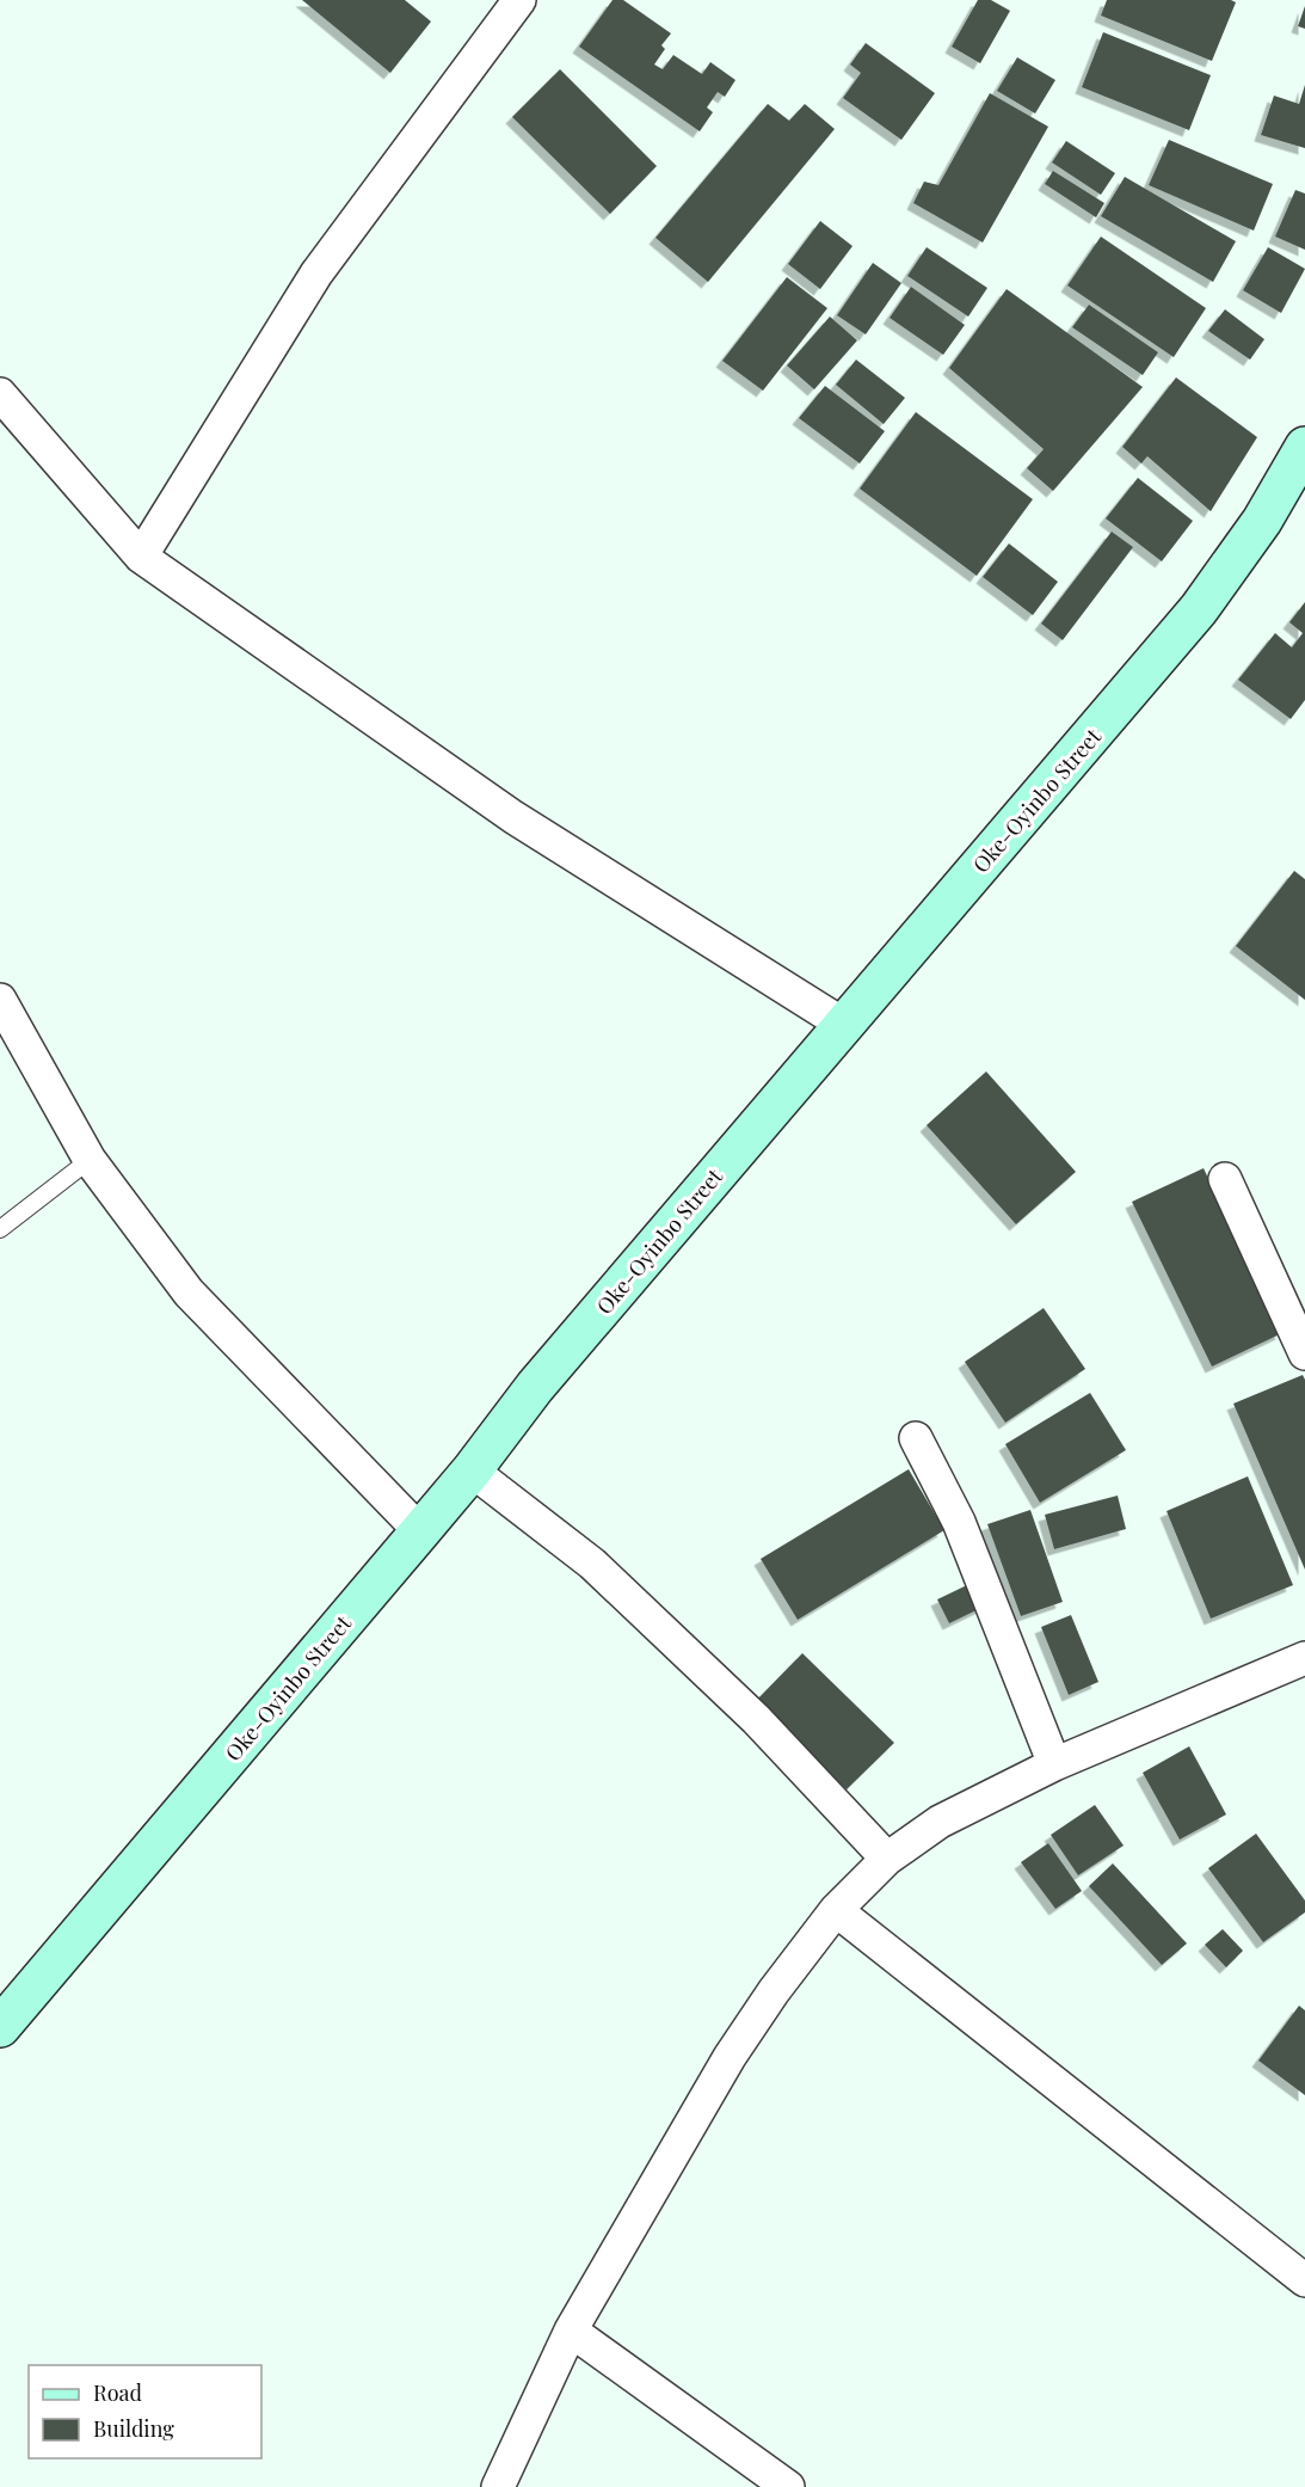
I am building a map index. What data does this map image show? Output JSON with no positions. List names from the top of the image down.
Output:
{
  "streets": {
    "main road": ["Oke-Oyinbo Street"]
  },
  "legend": ["Road", "Building"]
}
